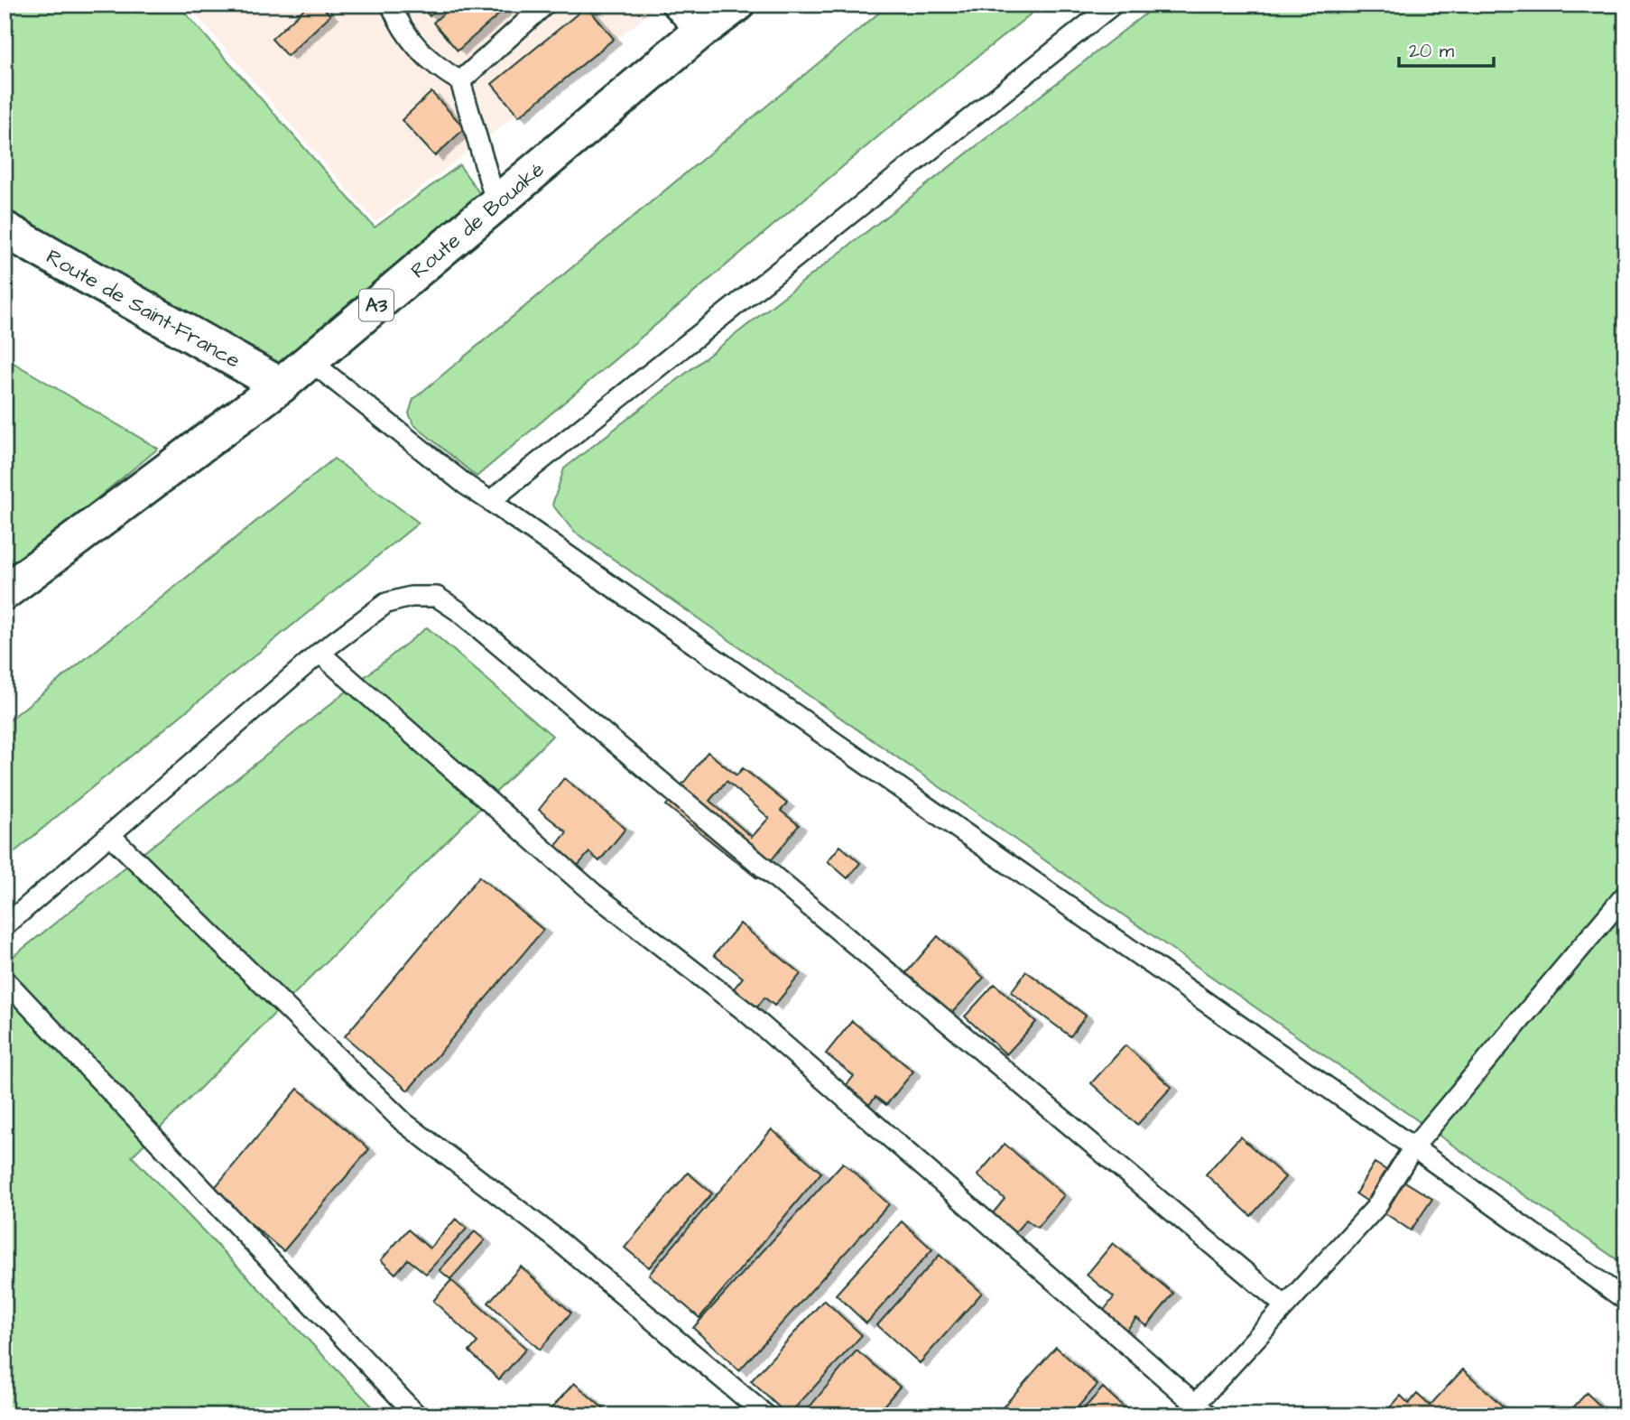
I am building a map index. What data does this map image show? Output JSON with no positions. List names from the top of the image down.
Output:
{
  "streets": {
    "main road": ["Route de Bouaké", "A3", "Route de Saint-France"]
  },
  "crossings": [
    ["Route de Bouaké", "Route de Saint-France"]
  ],
  "scale_bar": "20 m"
}
